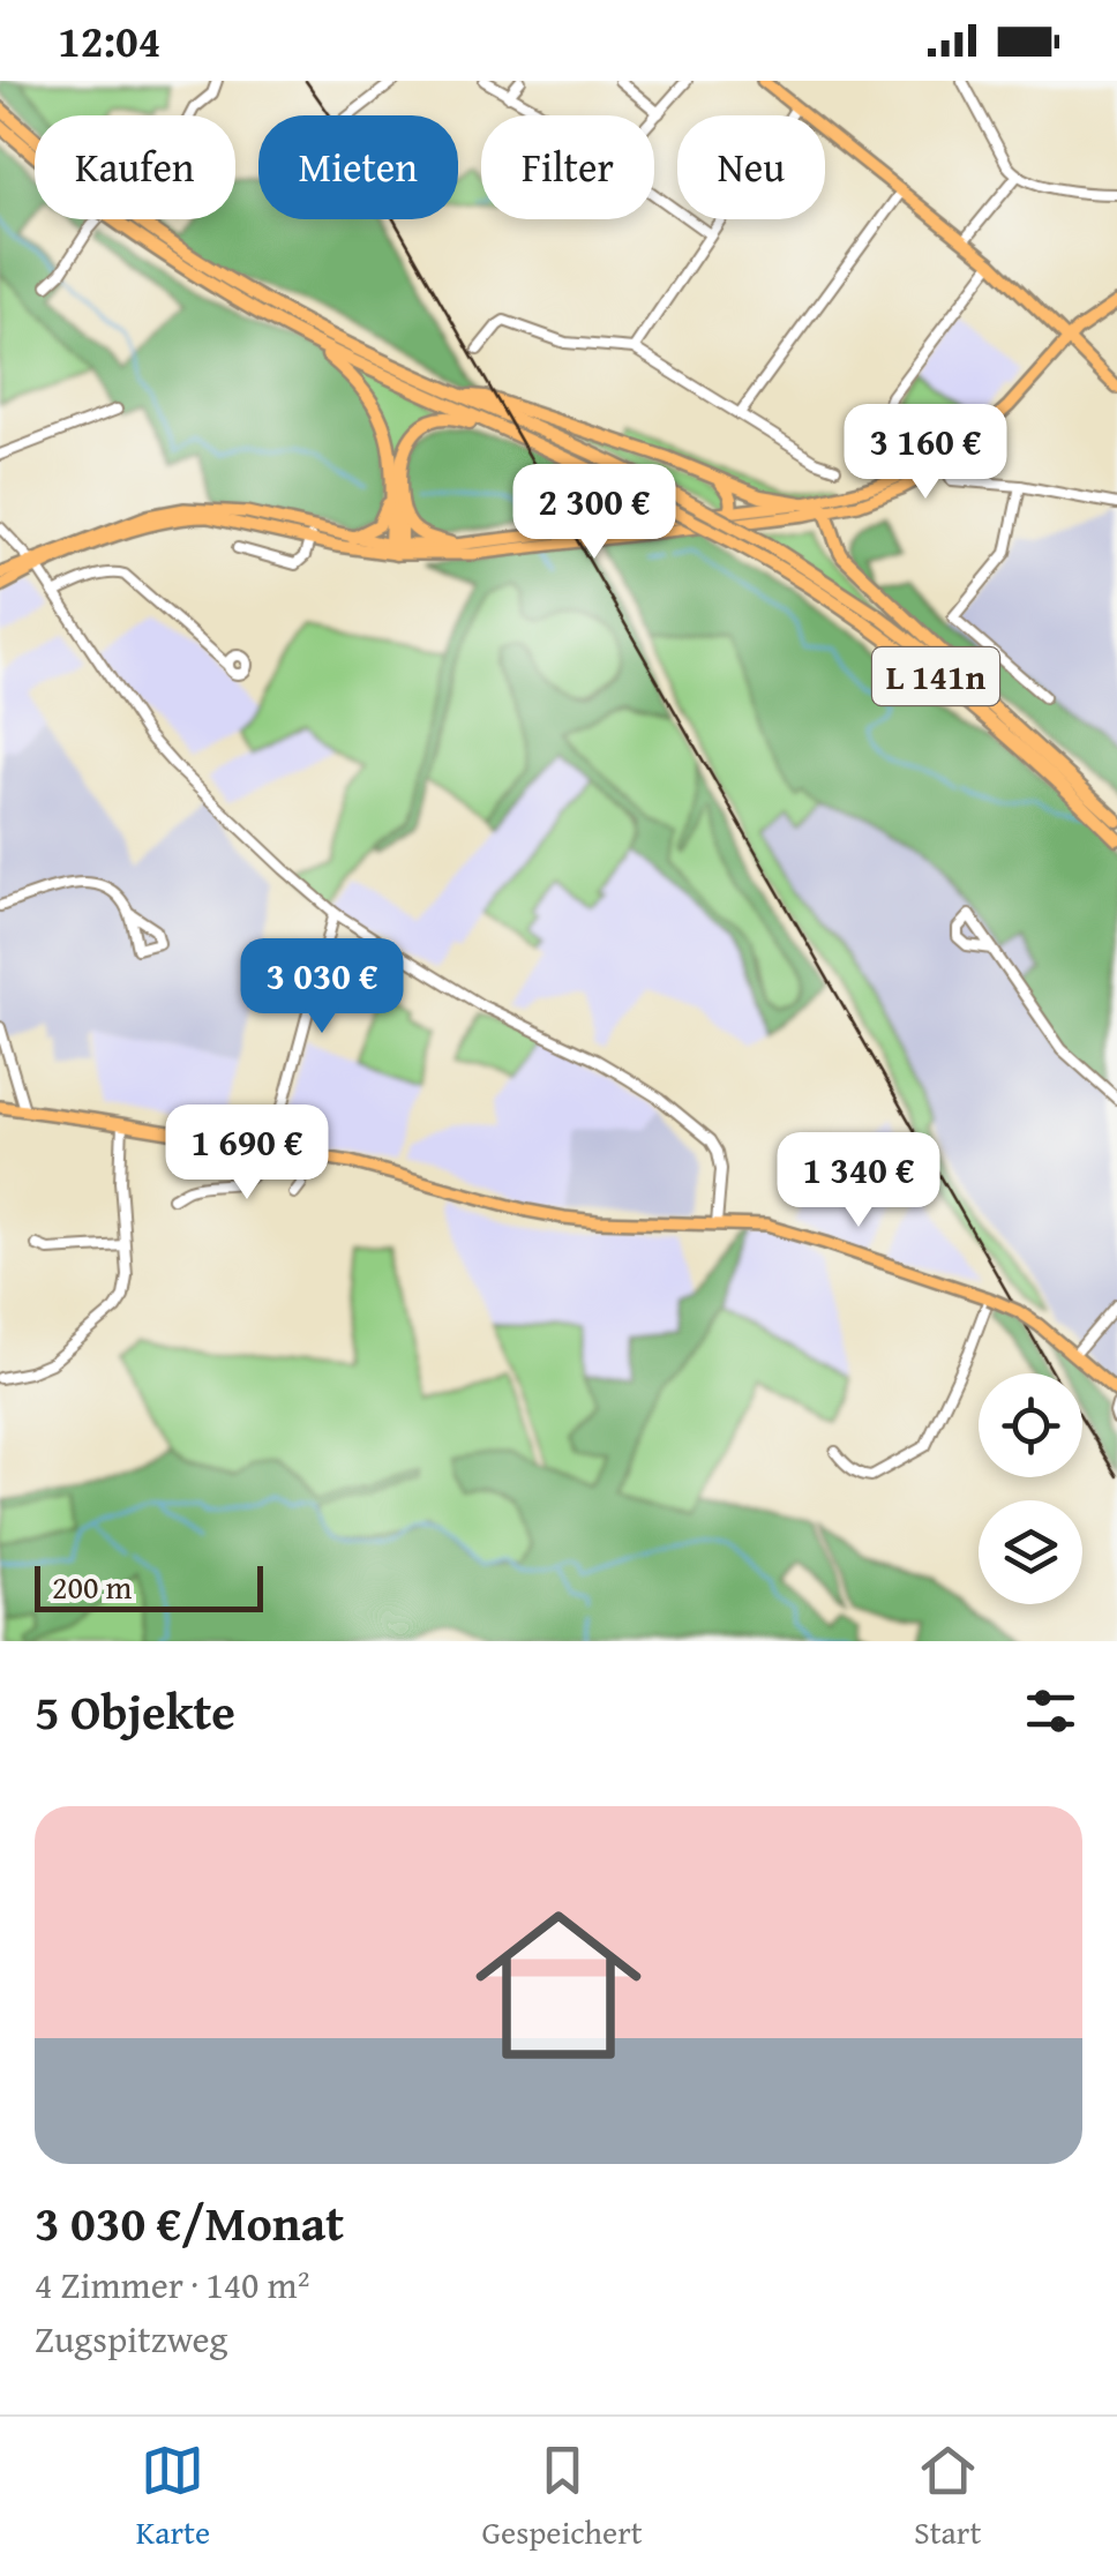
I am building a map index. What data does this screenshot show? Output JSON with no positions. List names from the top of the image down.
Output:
{
  "streets": {
    "highway": ["L 141n"]
  },
  "scale_bar": "200 m",
  "page": {
    "status": "12:04",
    "chip": [
      "Kaufen",
      "Mieten",
      "Filter",
      "Neu"
    ],
    "price": [
      "3 160 €",
      "2 300 €",
      "3 030 €",
      "1 690 €",
      "1 340 €"
    ],
    "scale": "200 m",
    "heading": "5 Objekte",
    "list": [
      {
        "name": "3 030 €/Monat",
        "note": "4 Zimmer · 140 m² · Zugspitzweg"
      }
    ],
    "tabs": ["Karte", "Gespeichert", "Start"]
  }
}
